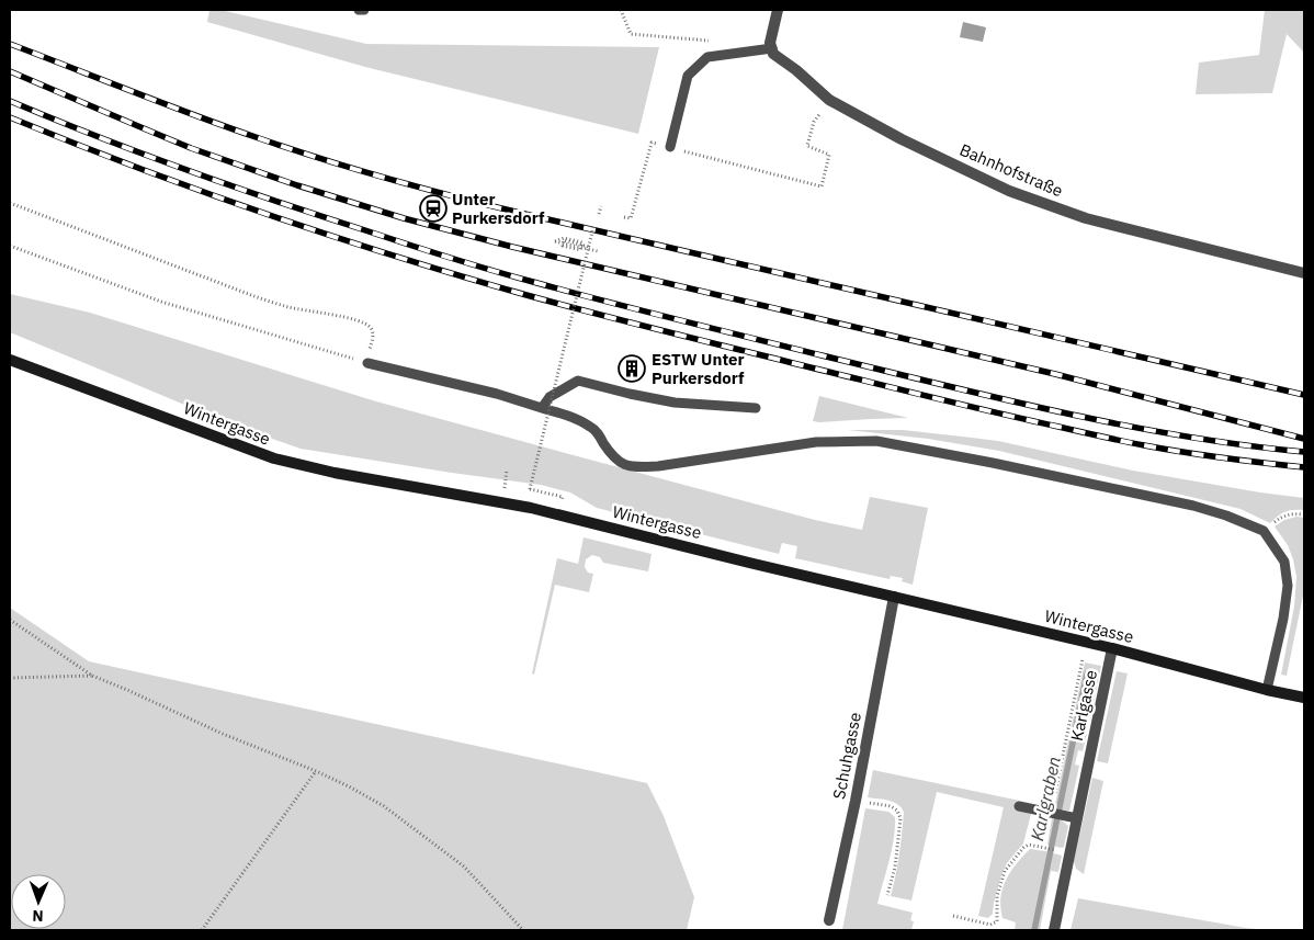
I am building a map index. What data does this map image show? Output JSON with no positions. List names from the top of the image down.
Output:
{
  "streets": {
    "street": [
      "Bahnhofstraße",
      "Wintergasse",
      "Karlgasse",
      "Schuhgasse"
    ]
  },
  "crossings": [
    ["Wintergasse", "Karlgasse"],
    ["Wintergasse", "Schuhgasse"]
  ],
  "water": ["Karlgraben"],
  "places": {
    "station": ["Unter Purkersdorf"],
    "building": ["ESTW Unter Purkersdorf"]
  },
  "north": "bottom"
}
